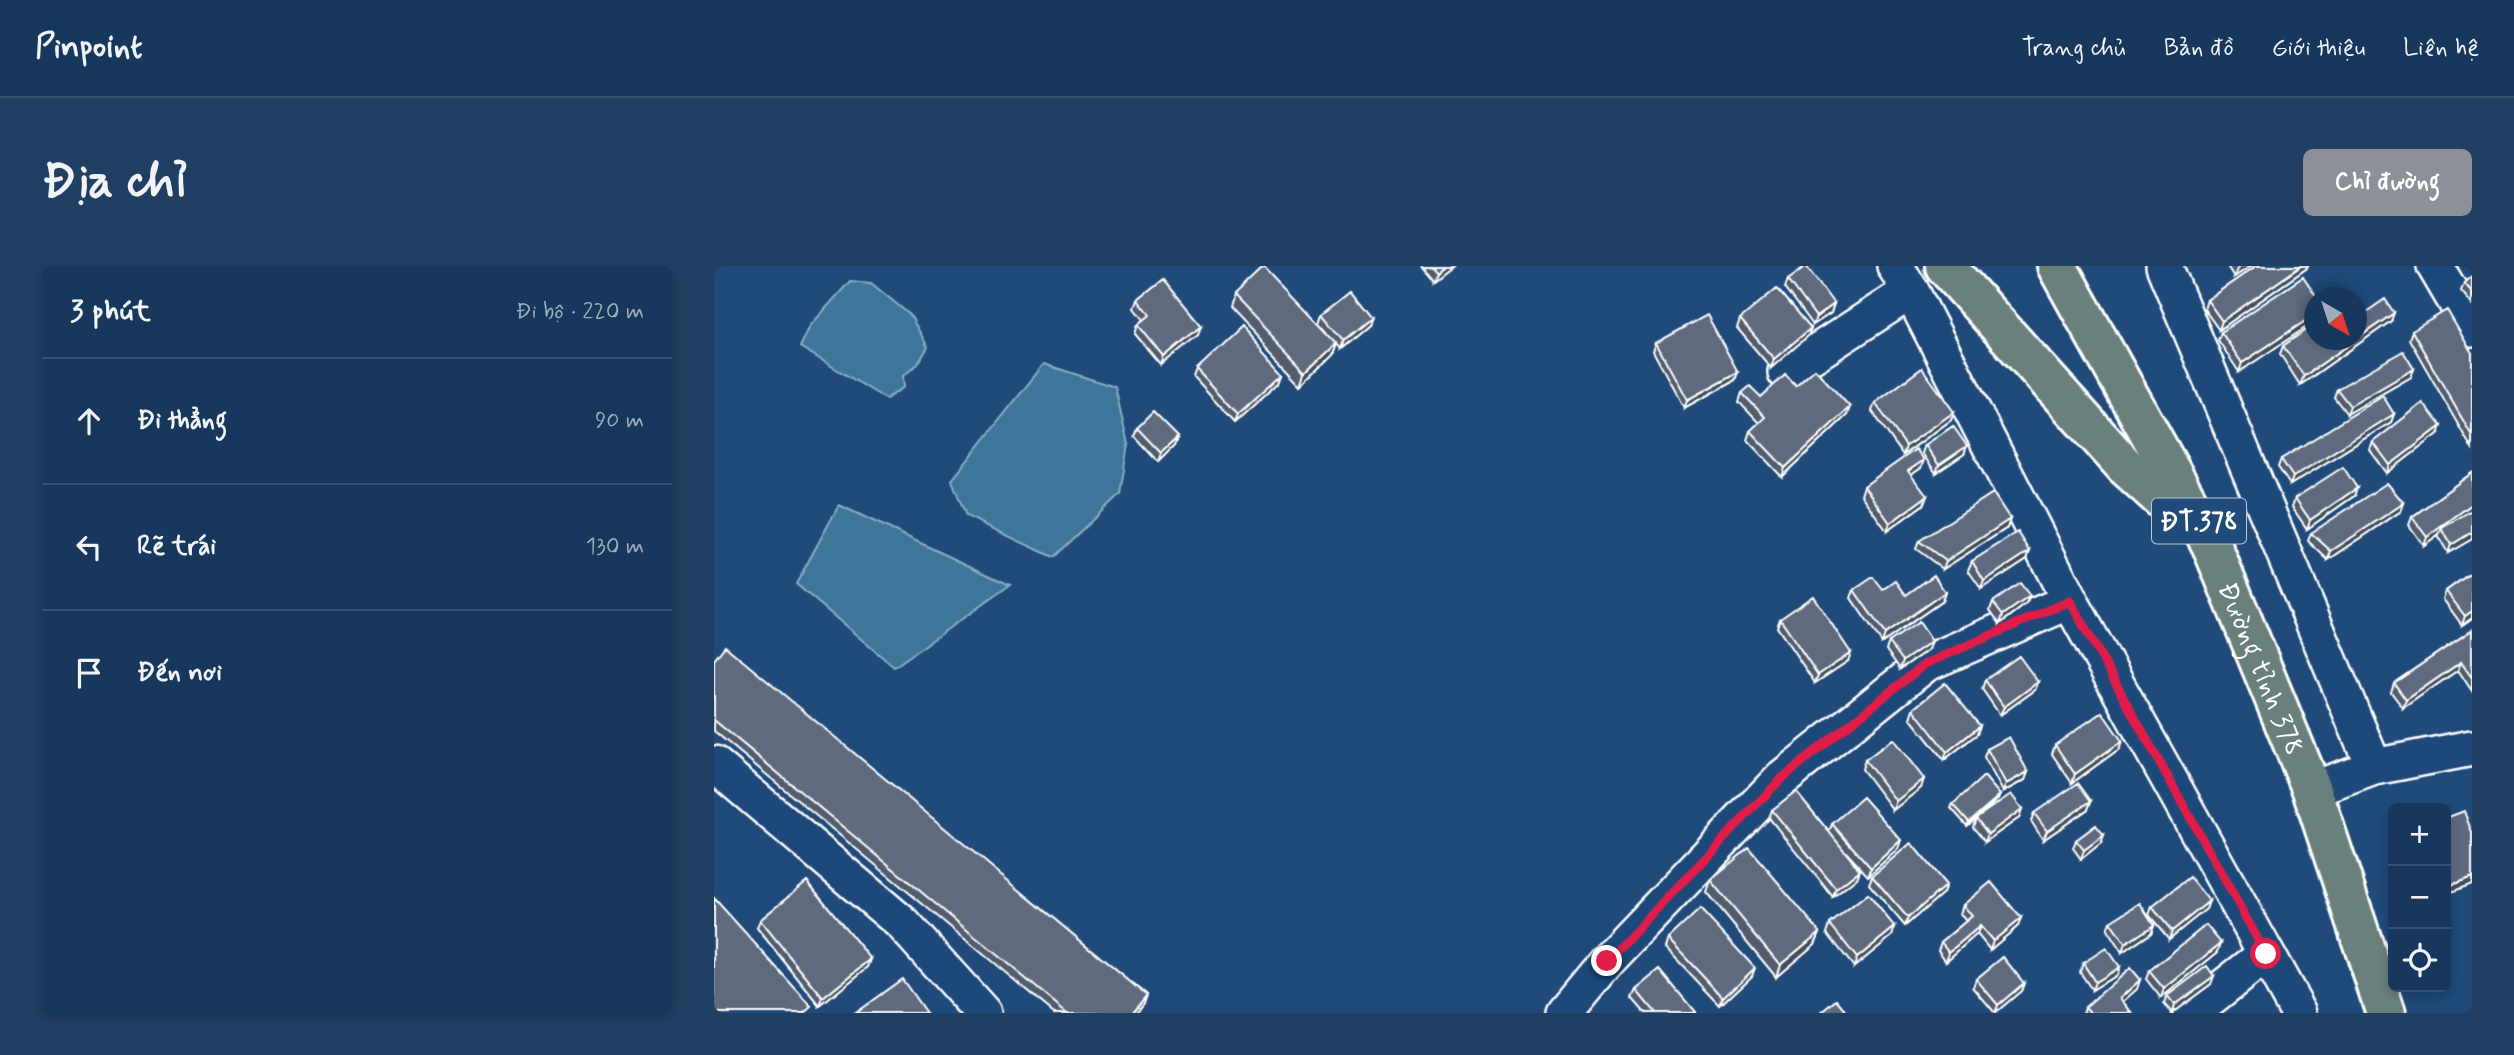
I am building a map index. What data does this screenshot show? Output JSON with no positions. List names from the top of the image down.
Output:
{
  "streets": {
    "main road": ["ĐT.378", "Đường tỉnh 378"]
  },
  "north": "bottom right",
  "page": {
    "header": "Pinpoint",
    "nav": [
      "Trang chủ",
      "Bản đồ",
      "Giới thiệu",
      "Liên hệ"
    ],
    "buttons": "Chỉ đường",
    "title": "Địa chỉ",
    "heading": ["3 phút", "Đi bộ · 220 m"],
    "list": [
      ["Đi thẳng", "90 m"],
      ["Rẽ trái", "130 m"],
      "Đến nơi"
    ],
    "map_buttons": ["+", "−"]
  }
}
